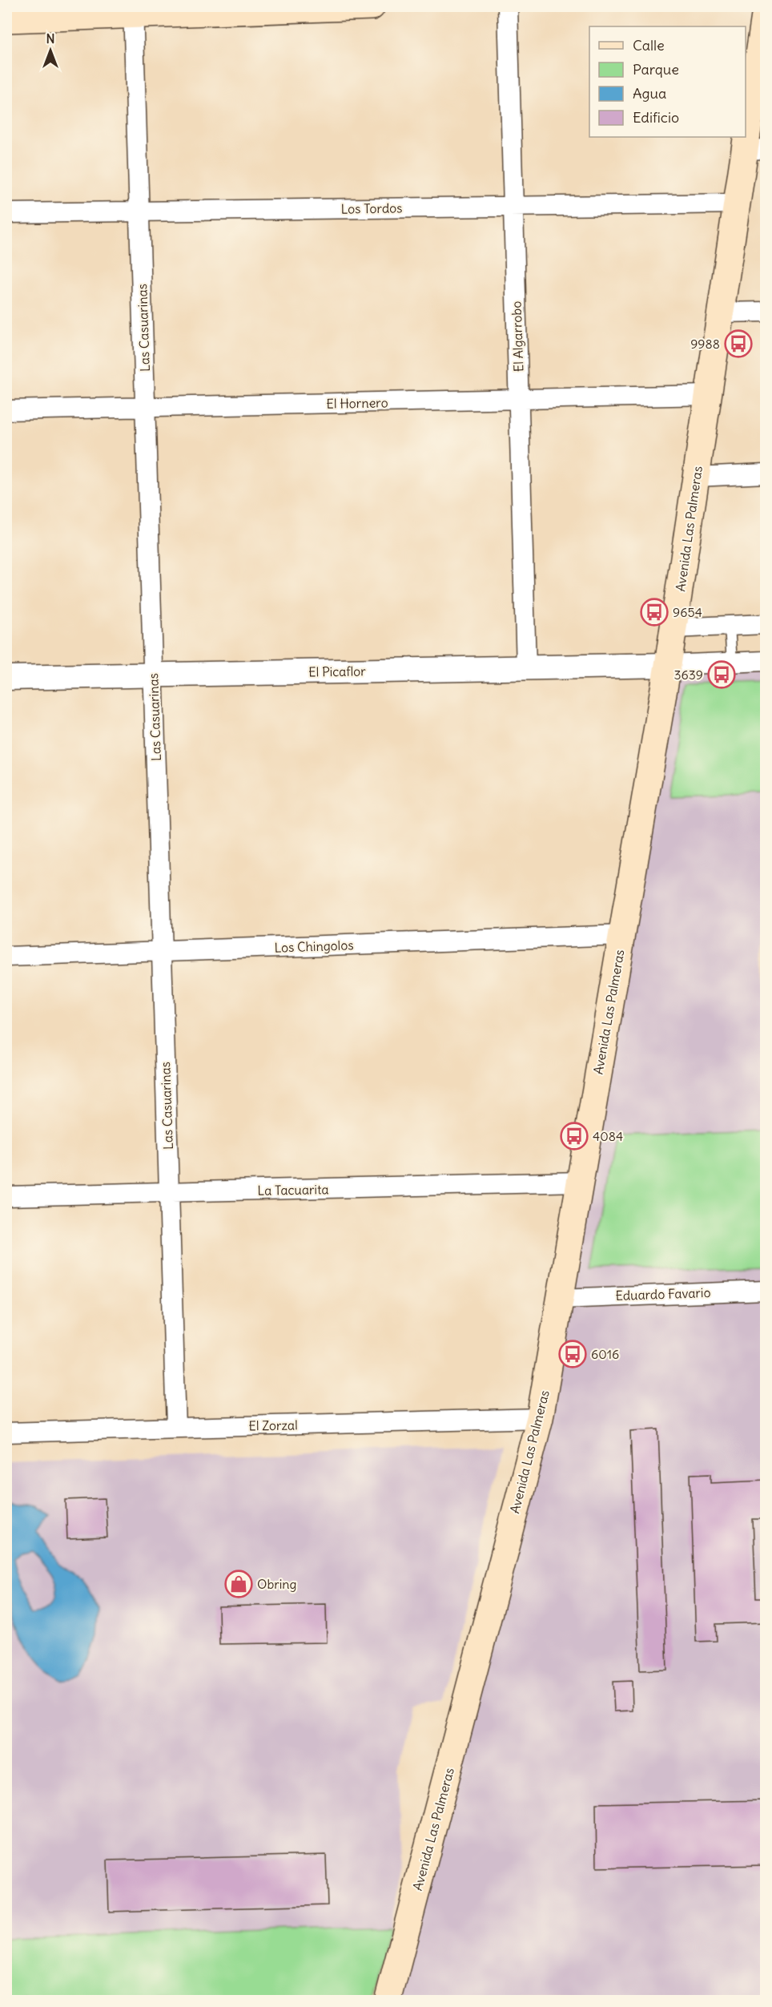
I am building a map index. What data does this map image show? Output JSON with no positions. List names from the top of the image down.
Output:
{
  "streets": {
    "main road": ["Avenida Las Palmeras"],
    "street": [
      "Los Tordos",
      "Las Casuarinas",
      "El Algarrobo",
      "El Hornero",
      "El Picaflor",
      "Los Chingolos",
      "La Tacuarita",
      "Eduardo Favario",
      "El Zorzal"
    ]
  },
  "crossings": [
    ["Los Tordos", "Las Casuarinas"],
    ["Los Tordos", "El Algarrobo"],
    ["Los Tordos", "Avenida Las Palmeras"],
    ["Las Casuarinas", "El Hornero"],
    ["Las Casuarinas", "El Picaflor"],
    ["Las Casuarinas", "Los Chingolos"],
    ["Las Casuarinas", "La Tacuarita"],
    ["Las Casuarinas", "El Zorzal"],
    ["El Algarrobo", "El Hornero"],
    ["El Algarrobo", "El Picaflor"],
    ["El Hornero", "Avenida Las Palmeras"],
    ["Avenida Las Palmeras", "El Picaflor"],
    ["Avenida Las Palmeras", "Los Chingolos"],
    ["Avenida Las Palmeras", "La Tacuarita"],
    ["Avenida Las Palmeras", "Eduardo Favario"],
    ["Avenida Las Palmeras", "El Zorzal"]
  ],
  "places": {
    "bus stop": [
      "9988",
      "9654",
      "3639",
      "4084",
      "6016"
    ],
    "shop": ["Obring"]
  },
  "legend": [
    "Calle",
    "Parque",
    "Agua",
    "Edificio"
  ],
  "north": "top"
}
